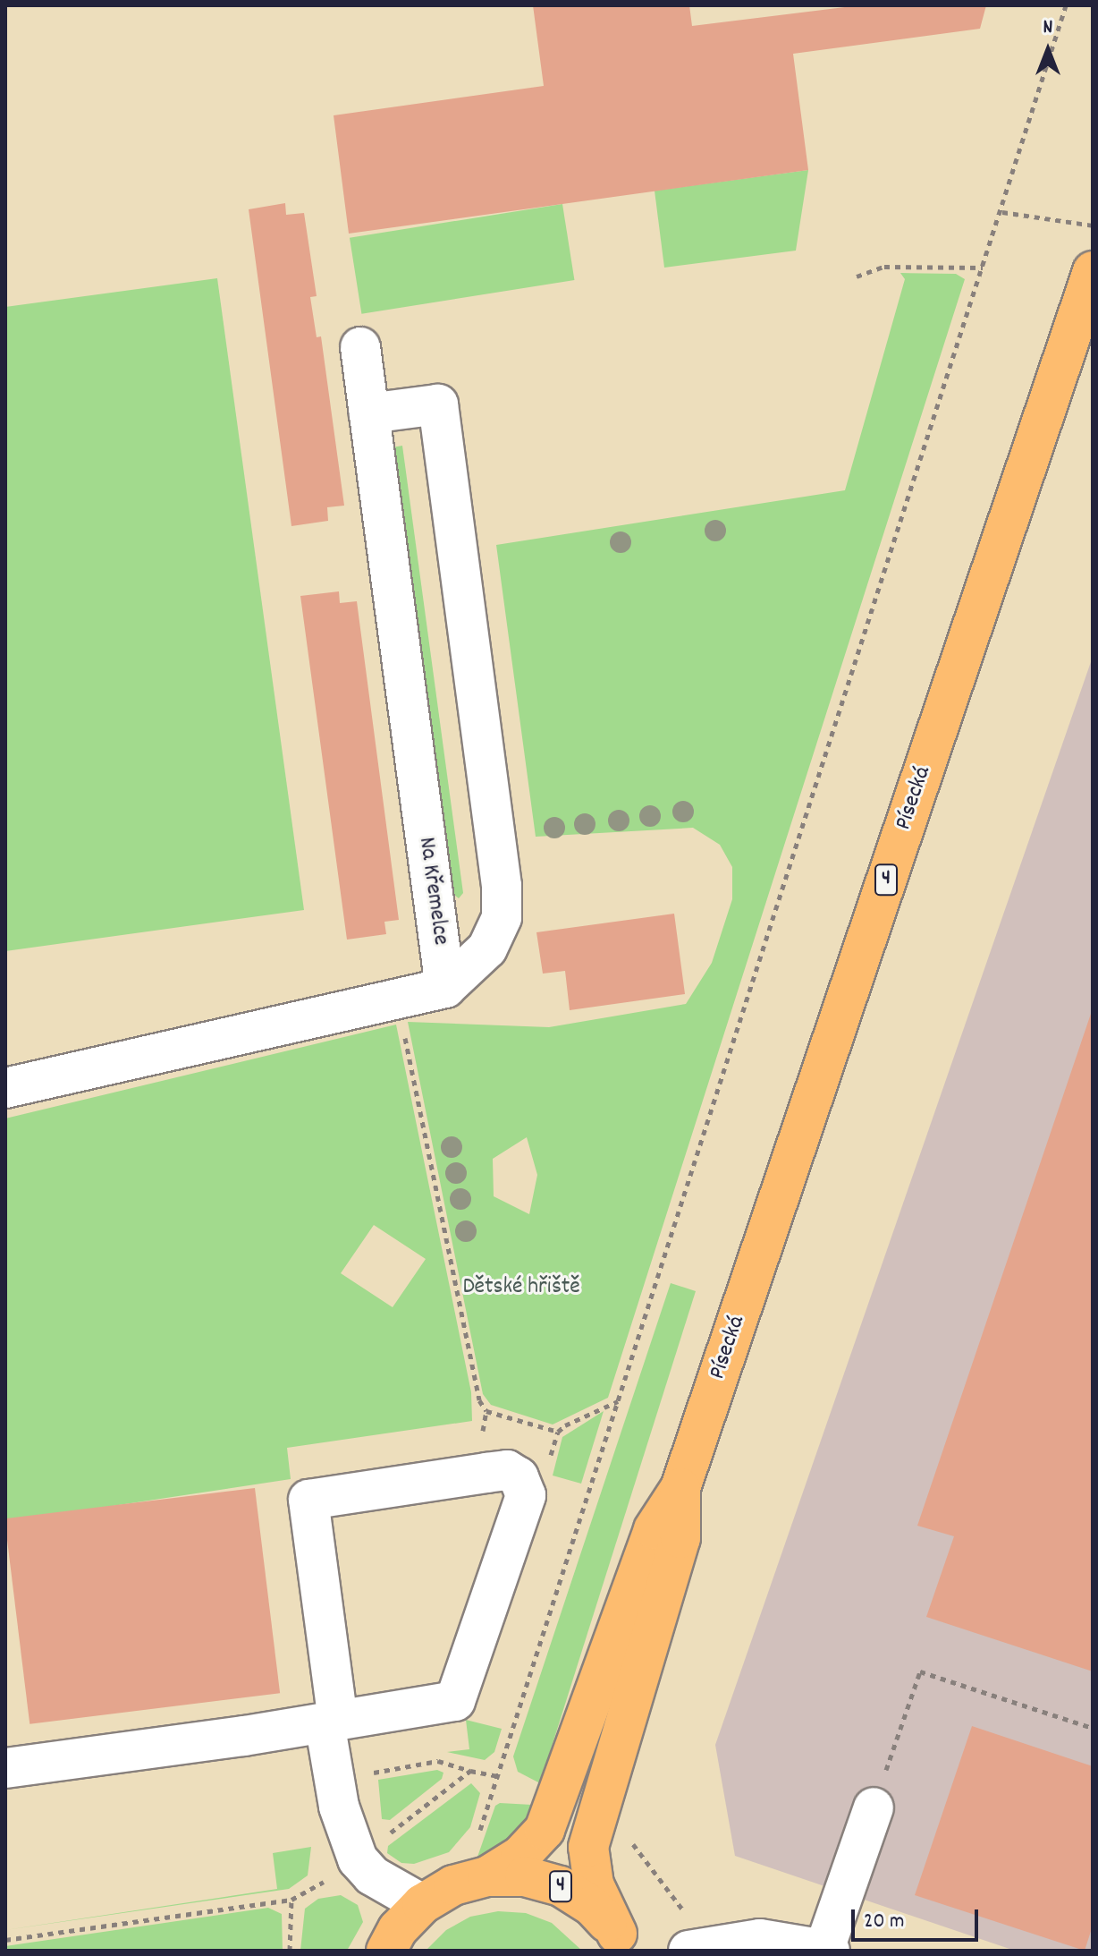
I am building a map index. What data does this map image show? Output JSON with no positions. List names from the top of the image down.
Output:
{
  "streets": {
    "main road": ["Písecká", "4"],
    "street": ["Na Křemelce"]
  },
  "crossings": [
    ["Písecká", "4"]
  ],
  "parks": ["Dětské hřiště"],
  "scale_bar": "20 m",
  "north": "top"
}
